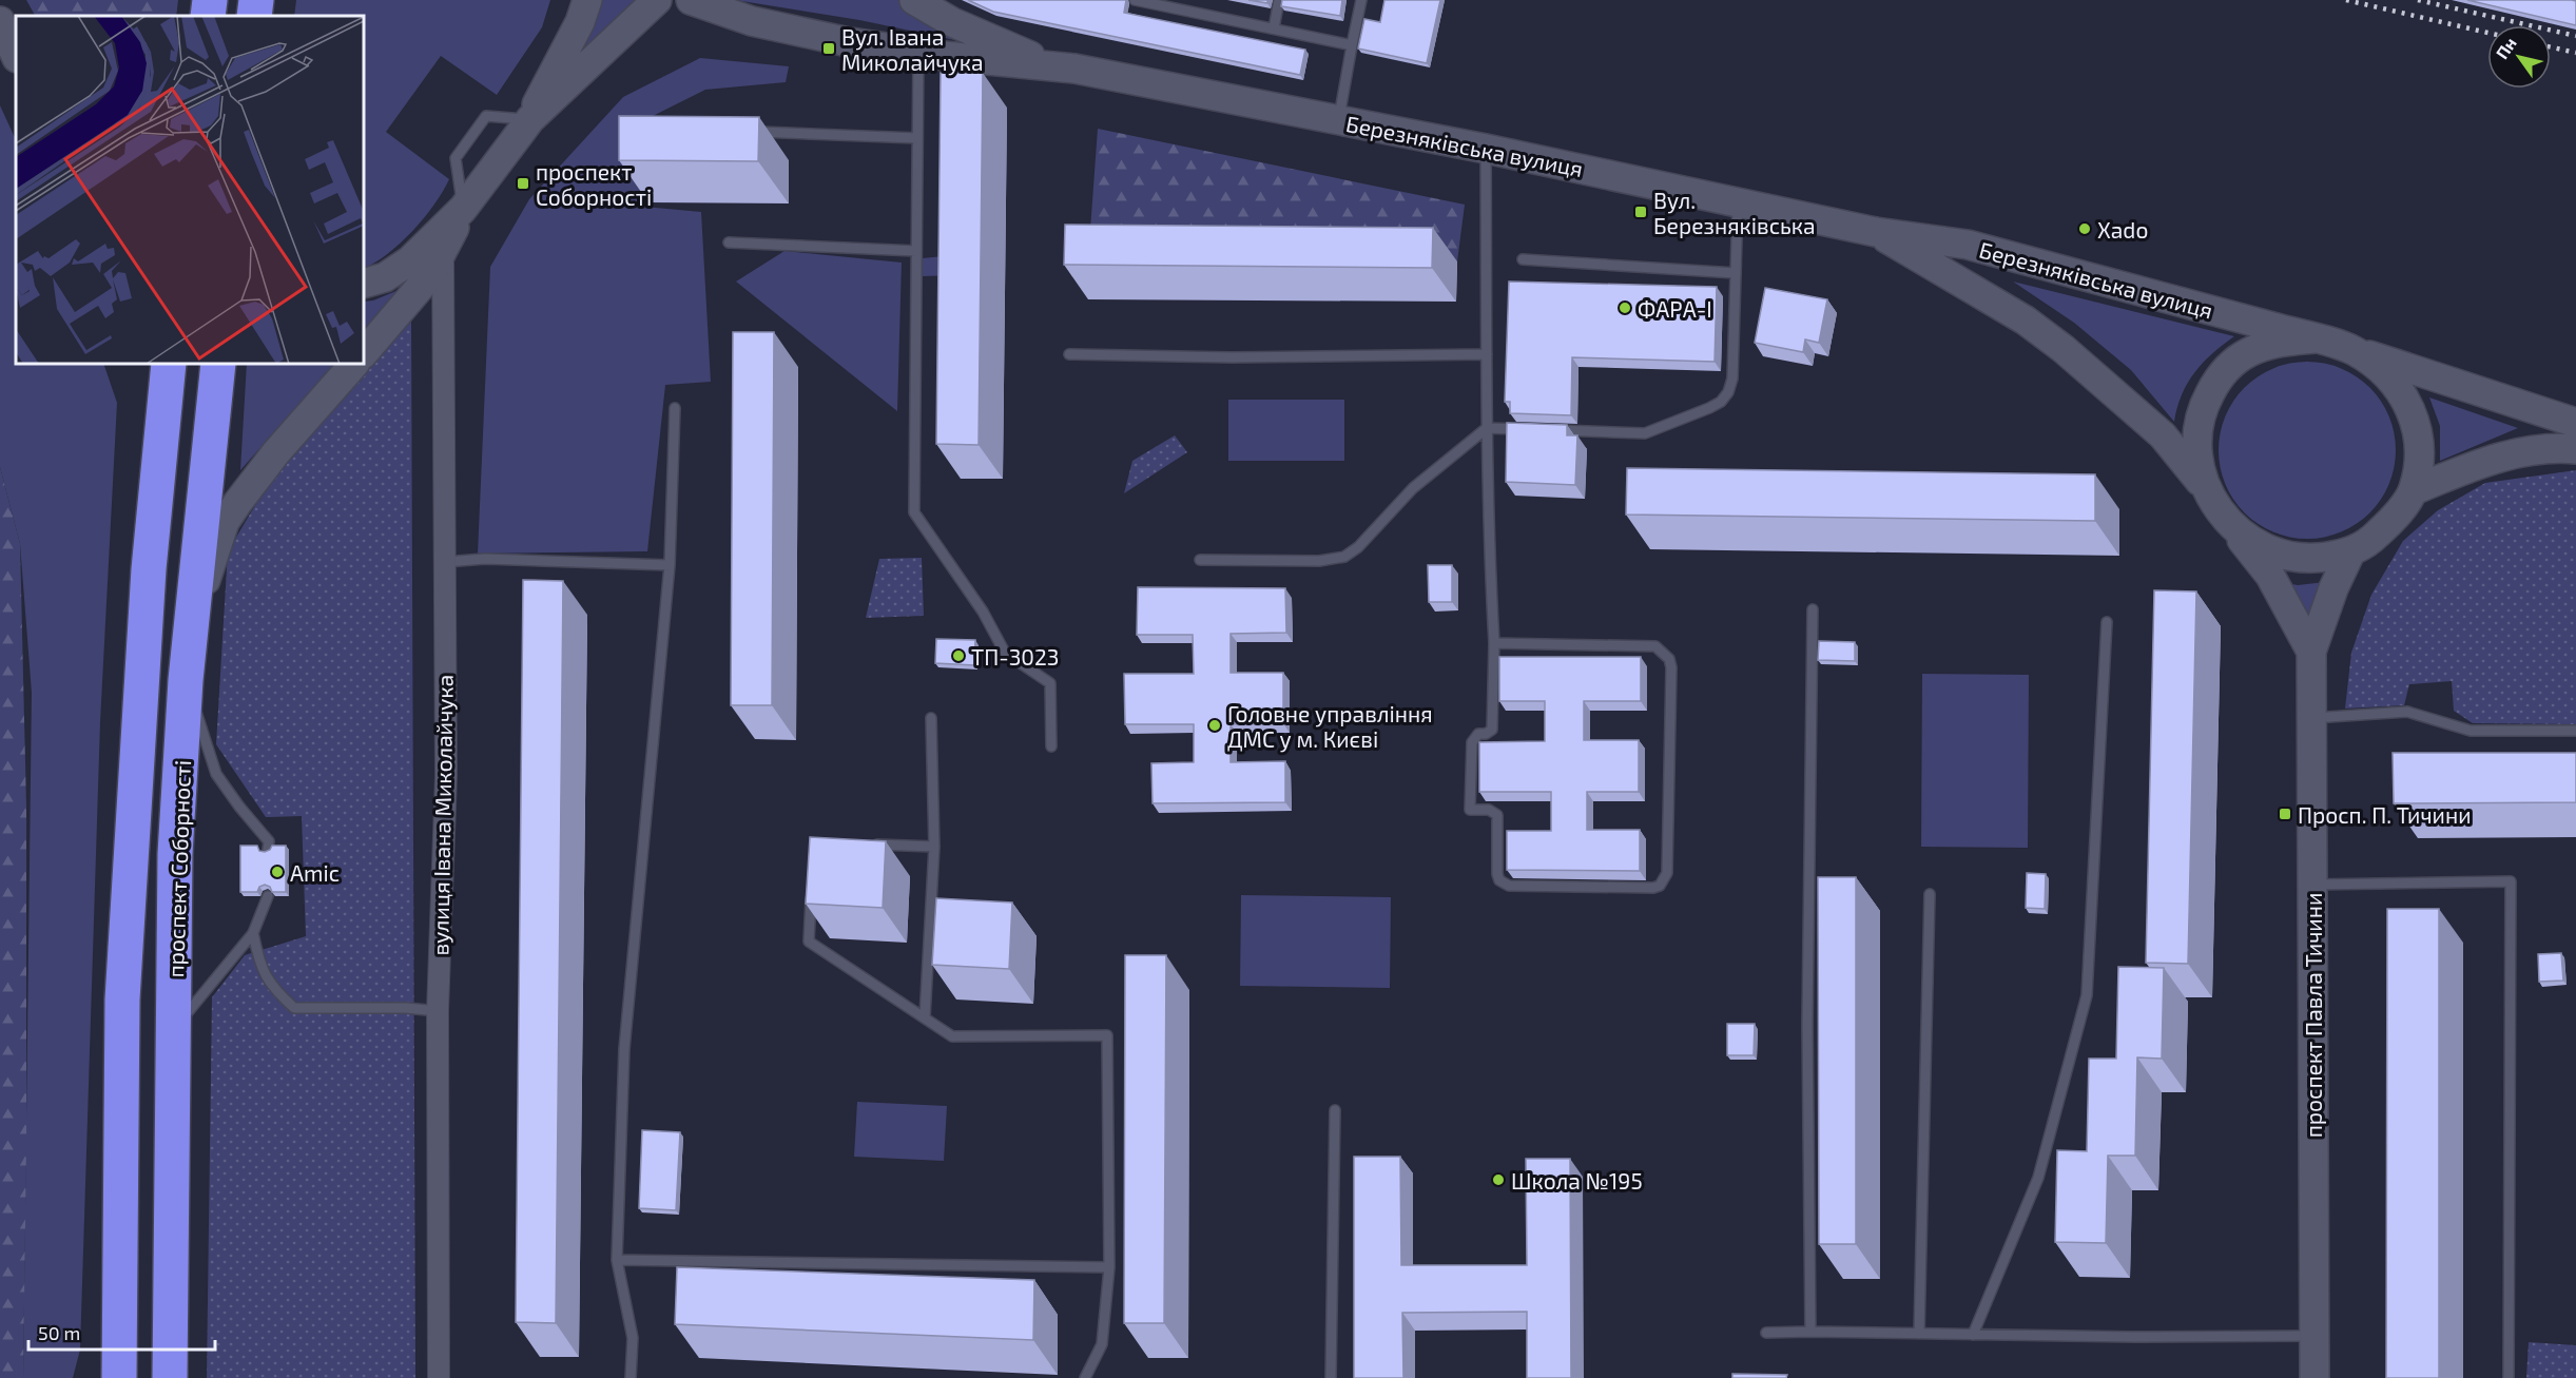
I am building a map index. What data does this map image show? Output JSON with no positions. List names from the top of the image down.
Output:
{
  "streets": {
    "highway": ["проспект Соборності"],
    "street": ["Березняківська вулиця", "вулиця Івана Миколайчука", "проспект Павла Тичини"]
  },
  "crossings": [
    ["Березняківська вулиця", "проспект Павла Тичини"]
  ],
  "places": {
    "transit": [
      "Вул. Івана Миколайчука",
      "проспект Соборності",
      "Вул. Березняківська",
      "Просп. П. Тичини"
    ],
    "other": [
      "Xado",
      "ФАРА-І",
      "ТП-3023",
      "Головне управління ДМС у м. Києві",
      "Amic",
      "Школа №195"
    ]
  },
  "scale_bar": "50 m",
  "north": "top left"
}
